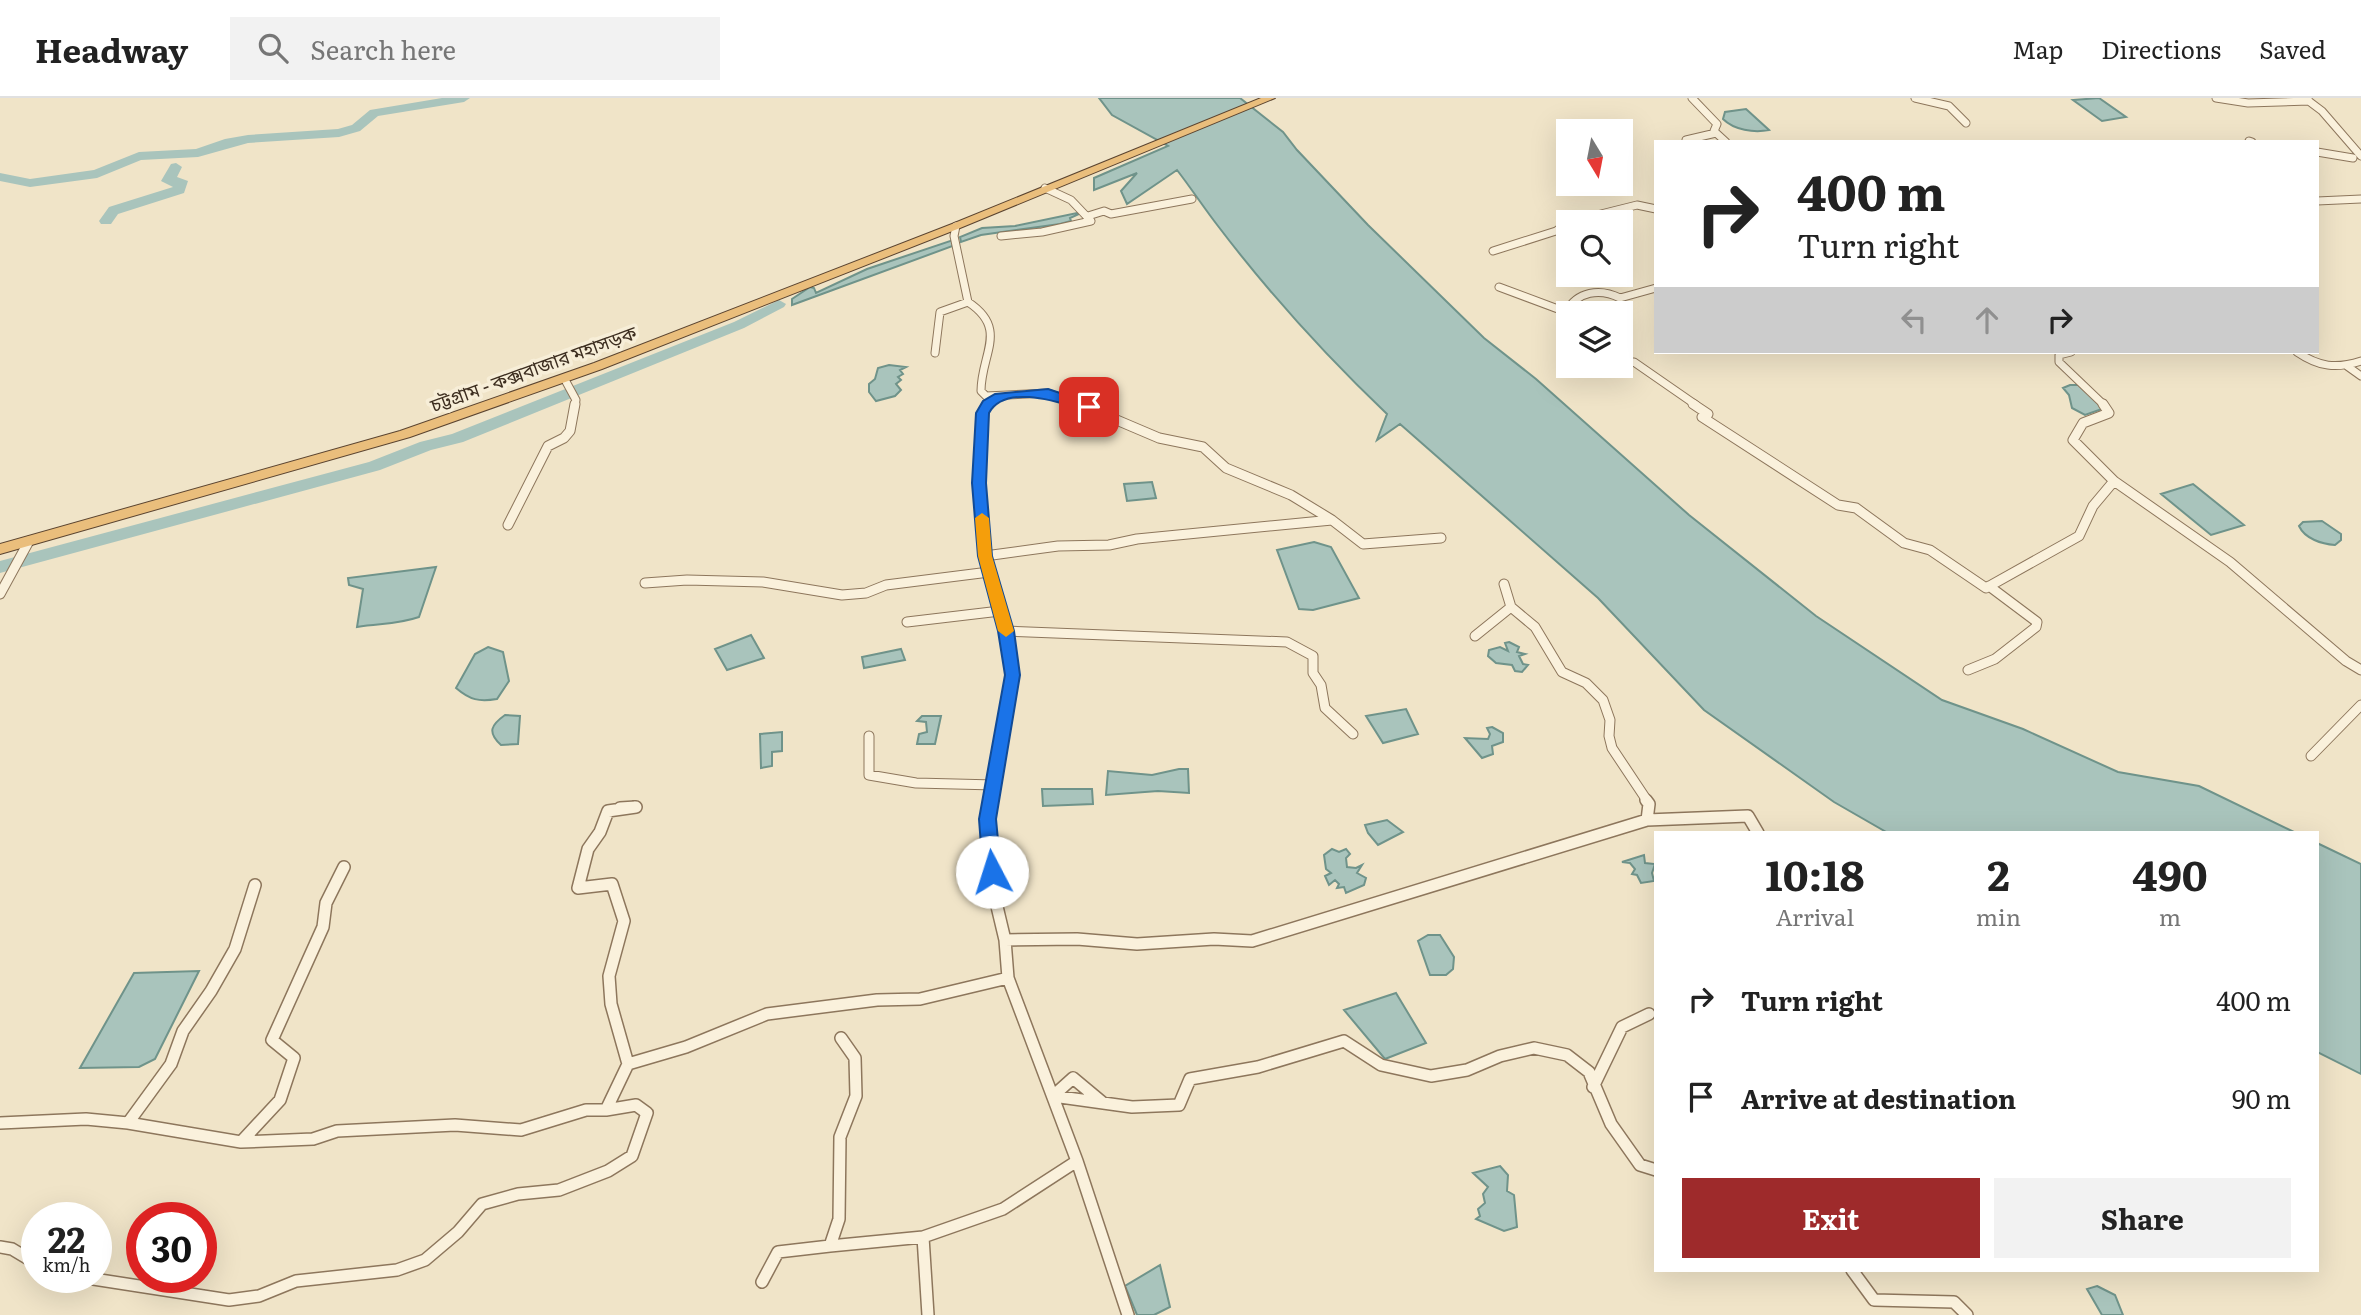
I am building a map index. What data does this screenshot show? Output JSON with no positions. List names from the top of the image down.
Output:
{
  "streets": {
    "highway": ["চট্টগ্রাম - কক্সবাজার মহাসড়ক"]
  },
  "north": "bottom",
  "page": {
    "header": "Headway",
    "search": "Search here",
    "nav": ["Map", "Directions", "Saved"],
    "turn": ["400 m", "Turn right"],
    "eta": [
      "10:18",
      "Arrival",
      "2",
      "min",
      "490",
      "m"
    ],
    "list": [
      {
        "name": "Turn right",
        "value": "400 m"
      },
      {
        "name": "Arrive at destination",
        "value": "90 m"
      }
    ],
    "buttons": ["Exit", "Share"],
    "speed": "22 km/h",
    "limit": "30"
  }
}
